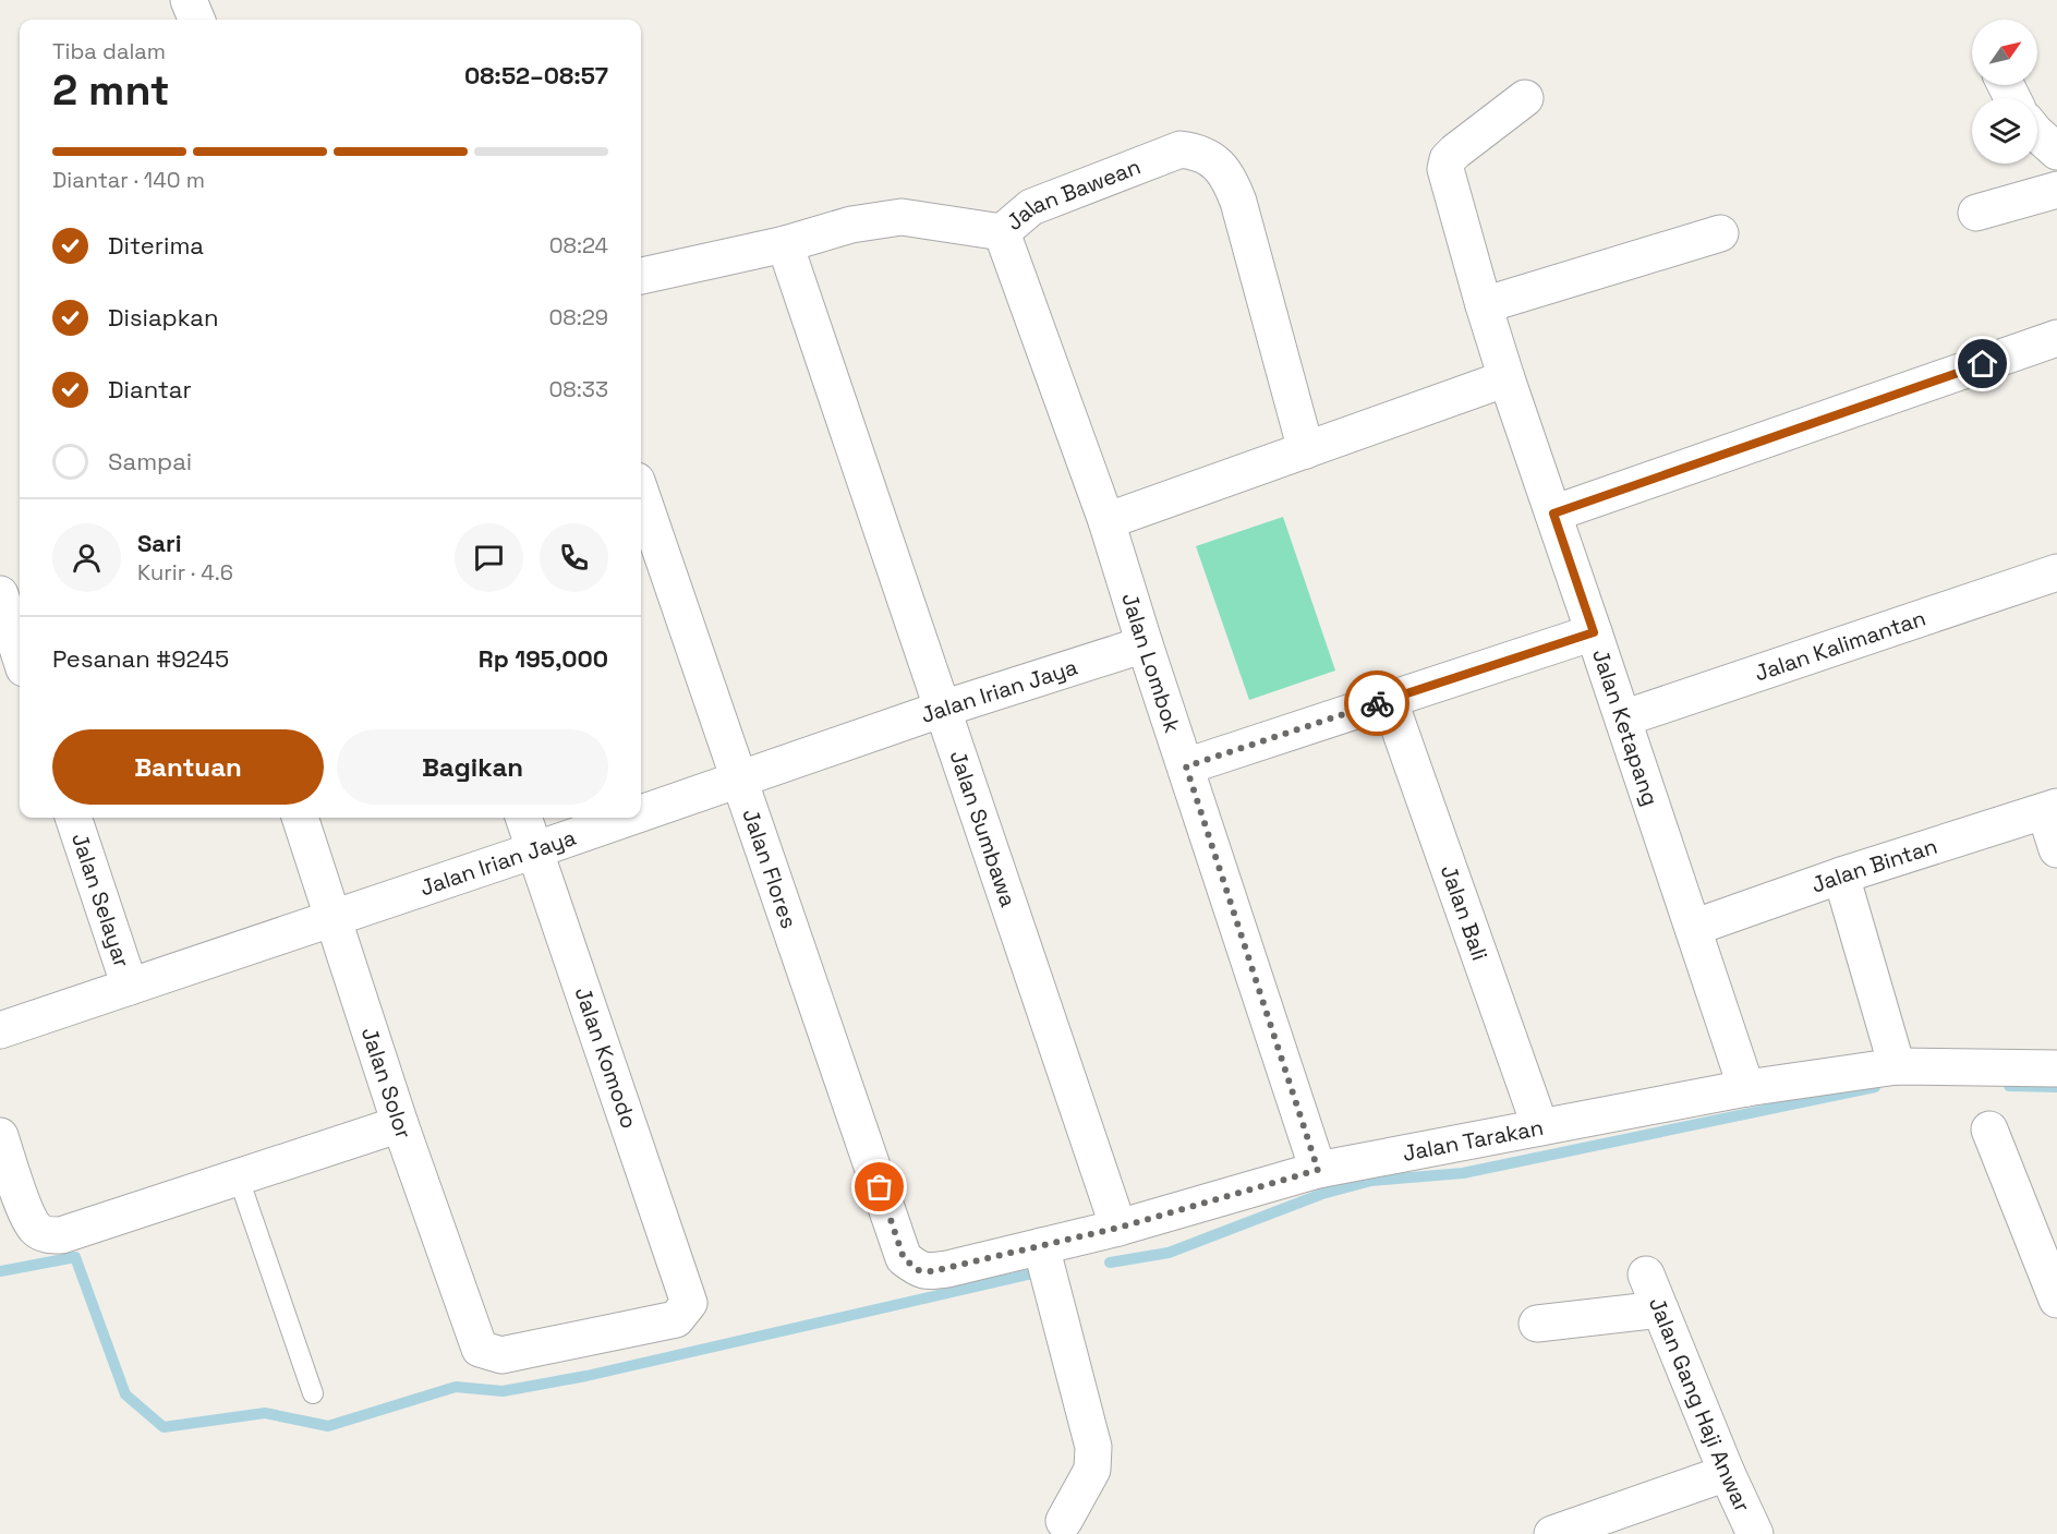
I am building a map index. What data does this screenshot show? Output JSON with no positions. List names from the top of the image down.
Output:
{
  "streets": {
    "street": [
      "Jalan Bawean",
      "Jalan Kalimantan",
      "Jalan Lombok",
      "Jalan Irian Jaya",
      "Jalan Ketapang",
      "Jalan Sumbawa",
      "Jalan Bintan",
      "Jalan Flores",
      "Jalan Selayar",
      "Jalan Bali",
      "Jalan Komodo",
      "Jalan Solor",
      "Jalan Tarakan",
      "Jalan Gang Haji Anwar"
    ]
  },
  "crossings": [
    ["Jalan Bawean", "Jalan Lombok"],
    ["Jalan Bawean", "Jalan Sumbawa"],
    ["Jalan Kalimantan", "Jalan Ketapang"],
    ["Jalan Lombok", "Jalan Irian Jaya"],
    ["Jalan Lombok", "Jalan Tarakan"],
    ["Jalan Irian Jaya", "Jalan Sumbawa"],
    ["Jalan Irian Jaya", "Jalan Flores"],
    ["Jalan Irian Jaya", "Jalan Selayar"],
    ["Jalan Irian Jaya", "Jalan Komodo"],
    ["Jalan Irian Jaya", "Jalan Solor"],
    ["Jalan Ketapang", "Jalan Bintan"],
    ["Jalan Ketapang", "Jalan Tarakan"],
    ["Jalan Sumbawa", "Jalan Tarakan"],
    ["Jalan Flores", "Jalan Tarakan"],
    ["Jalan Bali", "Jalan Tarakan"],
    ["Jalan Komodo", "Jalan Solor"]
  ],
  "north": "top right",
  "page": {
    "heading": ["2 mnt", "Tiba dalam", "08:52–08:57"],
    "panel": [
      "Sari",
      "Kurir · 4.6",
      "Pesanan #9245",
      "Rp 195,000"
    ],
    "bar": "Diantar · 140 m",
    "list": [
      ["Diterima", "08:24"],
      ["Disiapkan", "08:29"],
      ["Diantar", "08:33"],
      "Sampai"
    ],
    "buttons": ["Bantuan", "Bagikan"]
  }
}
